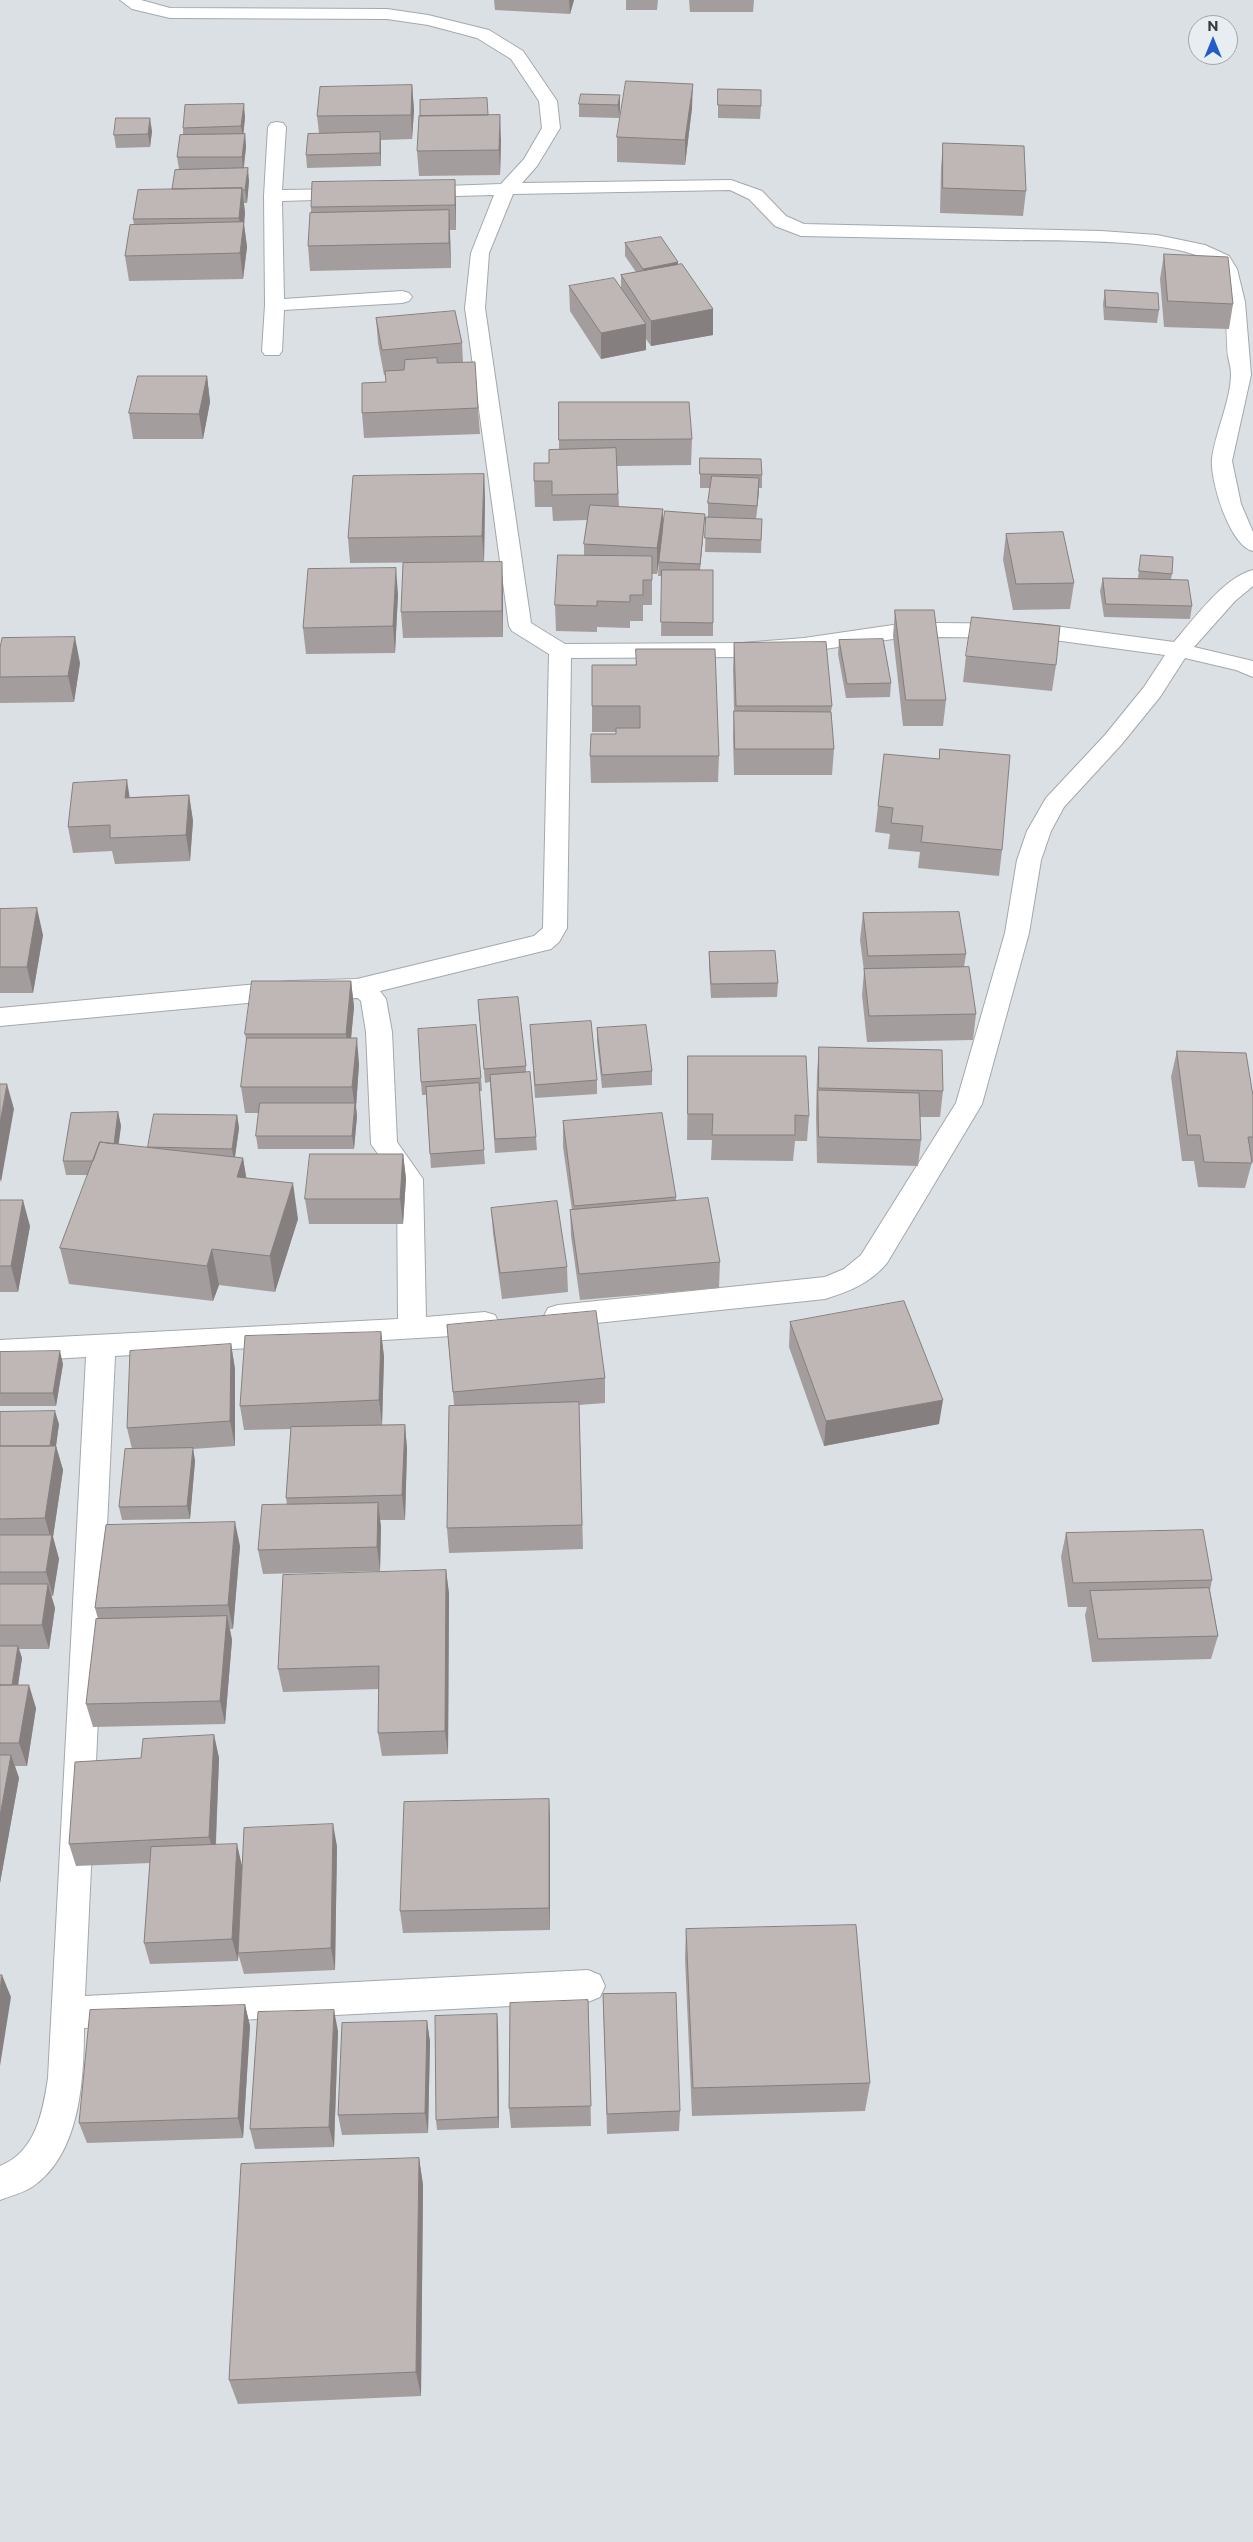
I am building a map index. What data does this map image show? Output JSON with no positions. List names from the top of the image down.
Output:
{
  "north": "top"
}
